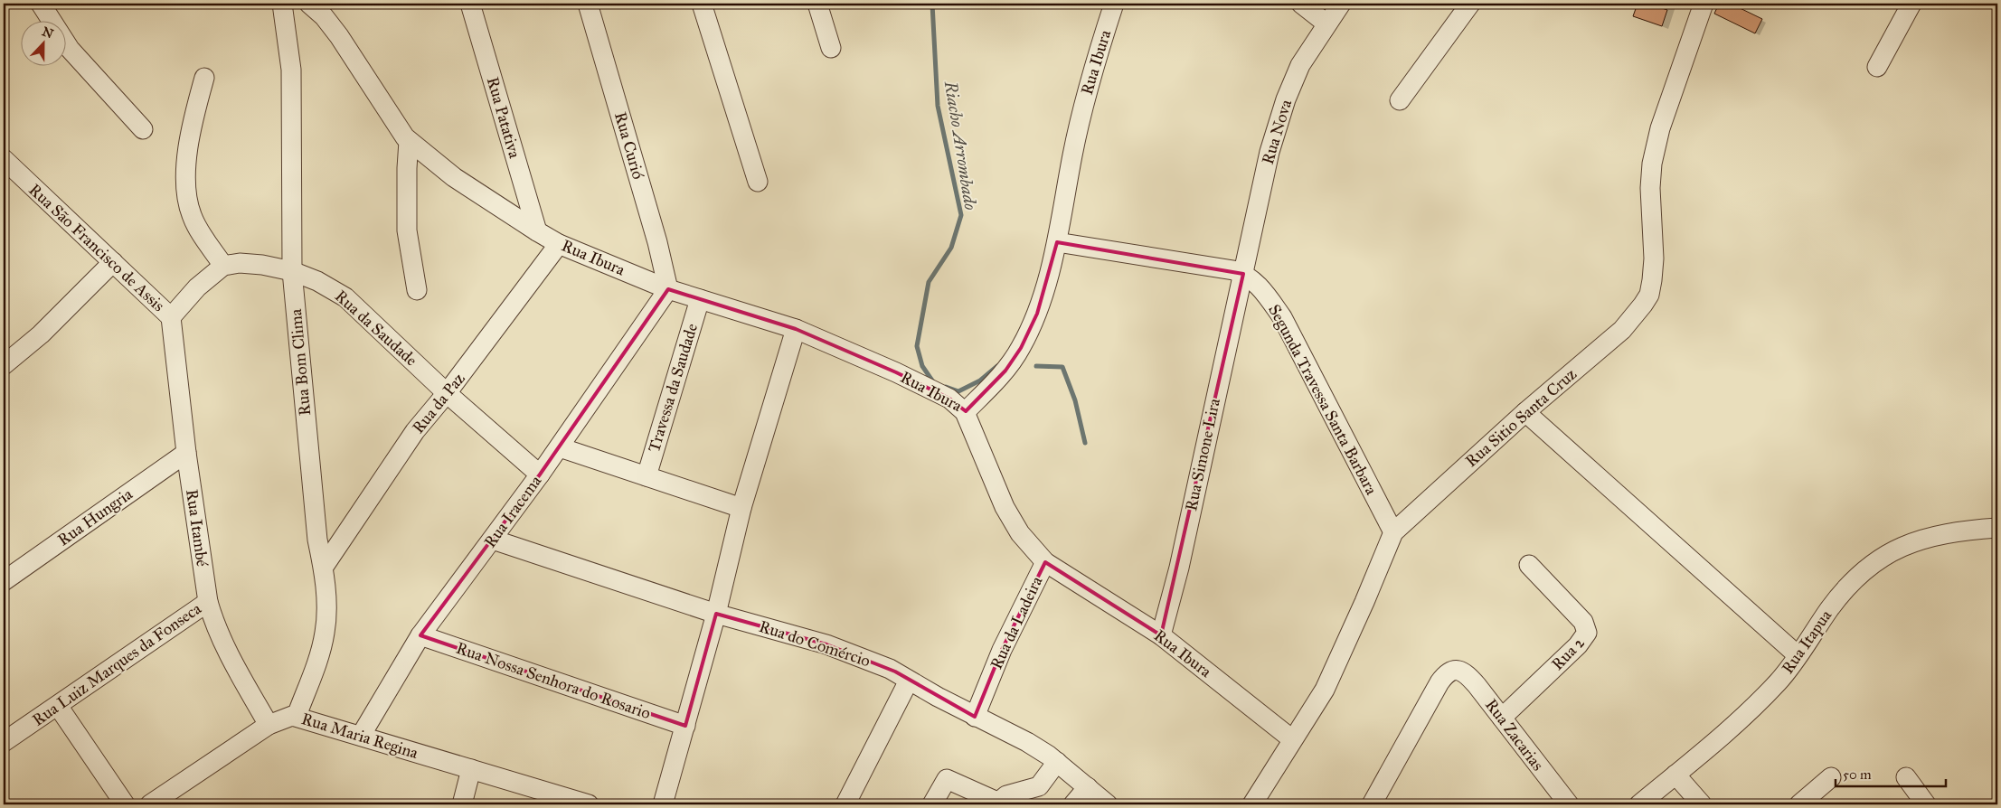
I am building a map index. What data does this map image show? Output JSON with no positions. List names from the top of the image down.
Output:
{
  "streets": {
    "street": [
      "Rua Ibura",
      "Rua Patativa",
      "Rua Nova",
      "Rua Curió",
      "Rua São Francisco de Assis",
      "Rua da Saudade",
      "Rua Bom Clima",
      "Travessa da Saudade",
      "Segunda Travessa Santa Barbara",
      "Rua da Paz",
      "Rua Sitio Santa Cruz",
      "Rua Simone Lira",
      "Rua Iracema",
      "Rua Hungria",
      "Rua Itambé",
      "Rua da Ladeira",
      "Rua Itapua",
      "Rua do Comércio",
      "Rua 2",
      "Rua Luiz Marques da Fonseca",
      "Rua Nossa Senhora do Rosario",
      "Rua Zacarias",
      "Rua Maria Regina"
    ]
  },
  "crossings": [
    ["Rua Ibura", "Rua Patativa"],
    ["Rua Ibura", "Rua Curió"],
    ["Rua Ibura", "Travessa da Saudade"],
    ["Rua Ibura", "Rua da Paz"],
    ["Rua Ibura", "Rua Sitio Santa Cruz"],
    ["Rua Ibura", "Rua Simone Lira"],
    ["Rua Ibura", "Rua Iracema"],
    ["Rua Ibura", "Rua da Ladeira"],
    ["Rua Nova", "Segunda Travessa Santa Barbara"],
    ["Rua Nova", "Rua Simone Lira"],
    ["Rua Curió", "Rua Iracema"],
    ["Rua São Francisco de Assis", "Rua Itambé"],
    ["Rua da Saudade", "Rua Bom Clima"],
    ["Rua da Saudade", "Rua da Paz"],
    ["Rua da Saudade", "Rua Iracema"],
    ["Rua Bom Clima", "Rua da Paz"],
    ["Rua Bom Clima", "Rua Maria Regina"],
    ["Segunda Travessa Santa Barbara", "Rua Sitio Santa Cruz"],
    ["Segunda Travessa Santa Barbara", "Rua Simone Lira"],
    ["Rua Iracema", "Rua do Comércio"],
    ["Rua Iracema", "Rua Nossa Senhora do Rosario"],
    ["Rua Iracema", "Rua Maria Regina"],
    ["Rua Hungria", "Rua Itambé"],
    ["Rua Itambé", "Rua Luiz Marques da Fonseca"],
    ["Rua Itambé", "Rua Maria Regina"],
    ["Rua da Ladeira", "Rua do Comércio"],
    ["Rua 2", "Rua Zacarias"]
  ],
  "water": ["Riacho Arrombado"],
  "scale_bar": "50 m",
  "north": "top"
}
